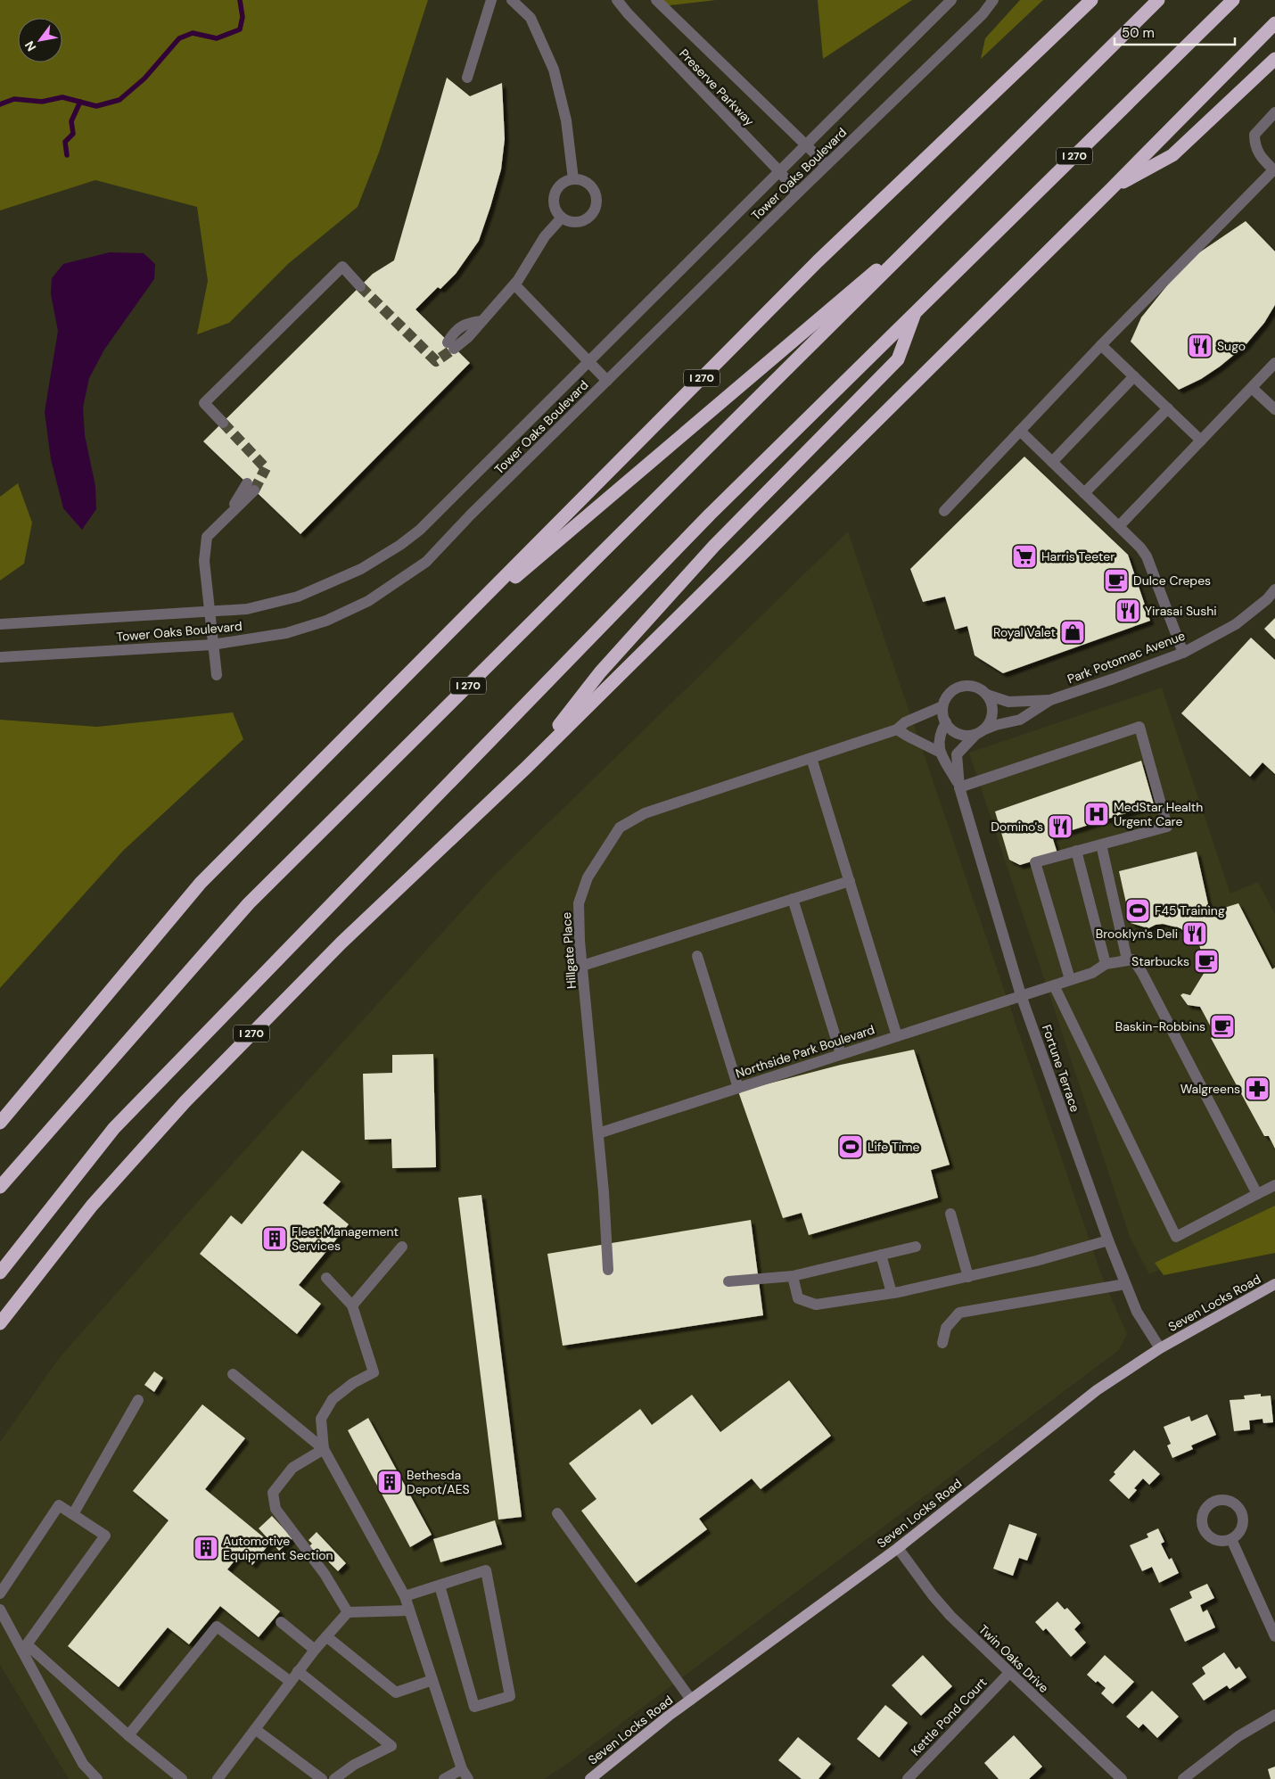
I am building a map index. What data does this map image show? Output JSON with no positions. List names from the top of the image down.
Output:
{
  "streets": {
    "highway": ["I 270"],
    "main road": ["Seven Locks Road"],
    "street": [
      "Preserve Parkway",
      "Tower Oaks Boulevard",
      "Park Potomac Avenue",
      "Hillgate Place",
      "Northside Park Boulevard",
      "Fortune Terrace",
      "Twin Oaks Drive",
      "Kettle Pond Court"
    ]
  },
  "crossings": [
    ["Preserve Parkway", "Tower Oaks Boulevard"],
    ["Hillgate Place", "Northside Park Boulevard"],
    ["Hillgate Place", "Fortune Terrace"],
    ["Northside Park Boulevard", "Fortune Terrace"],
    ["Fortune Terrace", "Seven Locks Road"],
    ["Seven Locks Road", "Twin Oaks Drive"],
    ["Twin Oaks Drive", "Kettle Pond Court"]
  ],
  "places": {
    "restaurant": [
      "Sugo",
      "Yirasai Sushi",
      "Domino's",
      "Brooklyn's Deli"
    ],
    "supermarket": ["Harris Teeter"],
    "cafe": ["Dulce Crepes", "Starbucks", "Baskin-Robbins"],
    "shop": ["Royal Valet"],
    "hospital": ["MedStar Health Urgent Care"],
    "sports": ["F45 Training", "Life Time"],
    "pharmacy": ["Walgreens"],
    "building": ["Fleet Management Services", "Bethesda Depot/AES", "Automotive Equipment Section"]
  },
  "scale_bar": "50 m",
  "north": "bottom left"
}
